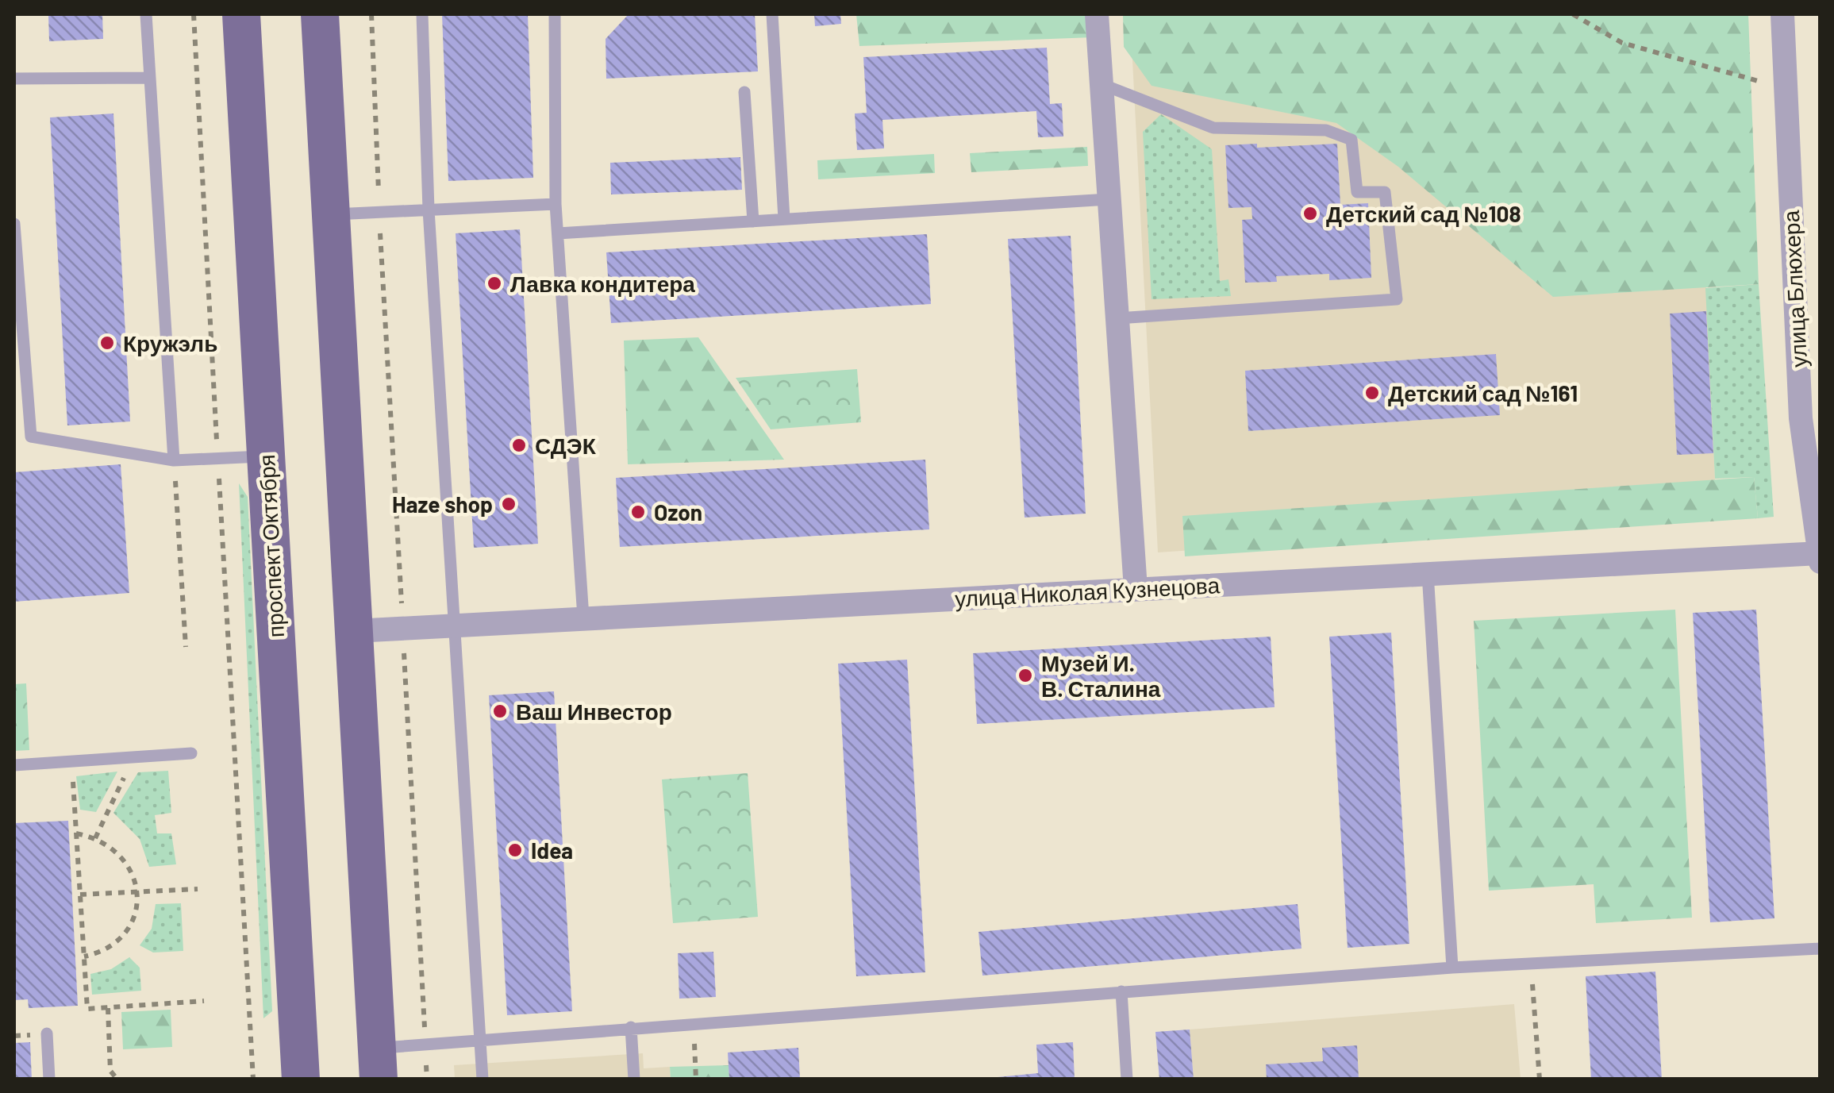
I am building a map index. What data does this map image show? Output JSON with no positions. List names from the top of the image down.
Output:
{
  "streets": {
    "main road": ["проспект Октября"],
    "street": ["улица Блюхера", "улица Николая Кузнецова"]
  },
  "crossings": [
    ["улица Блюхера", "улица Николая Кузнецова"]
  ],
  "places": [
    "Детский сад №108",
    "Лавка кондитера",
    "Кружэль",
    "Детский сад №161",
    "СДЭК",
    "Haze shop",
    "Ozon",
    "Музей И. В. Сталина",
    "Ваш Инвестор",
    "Idea"
  ]
}
